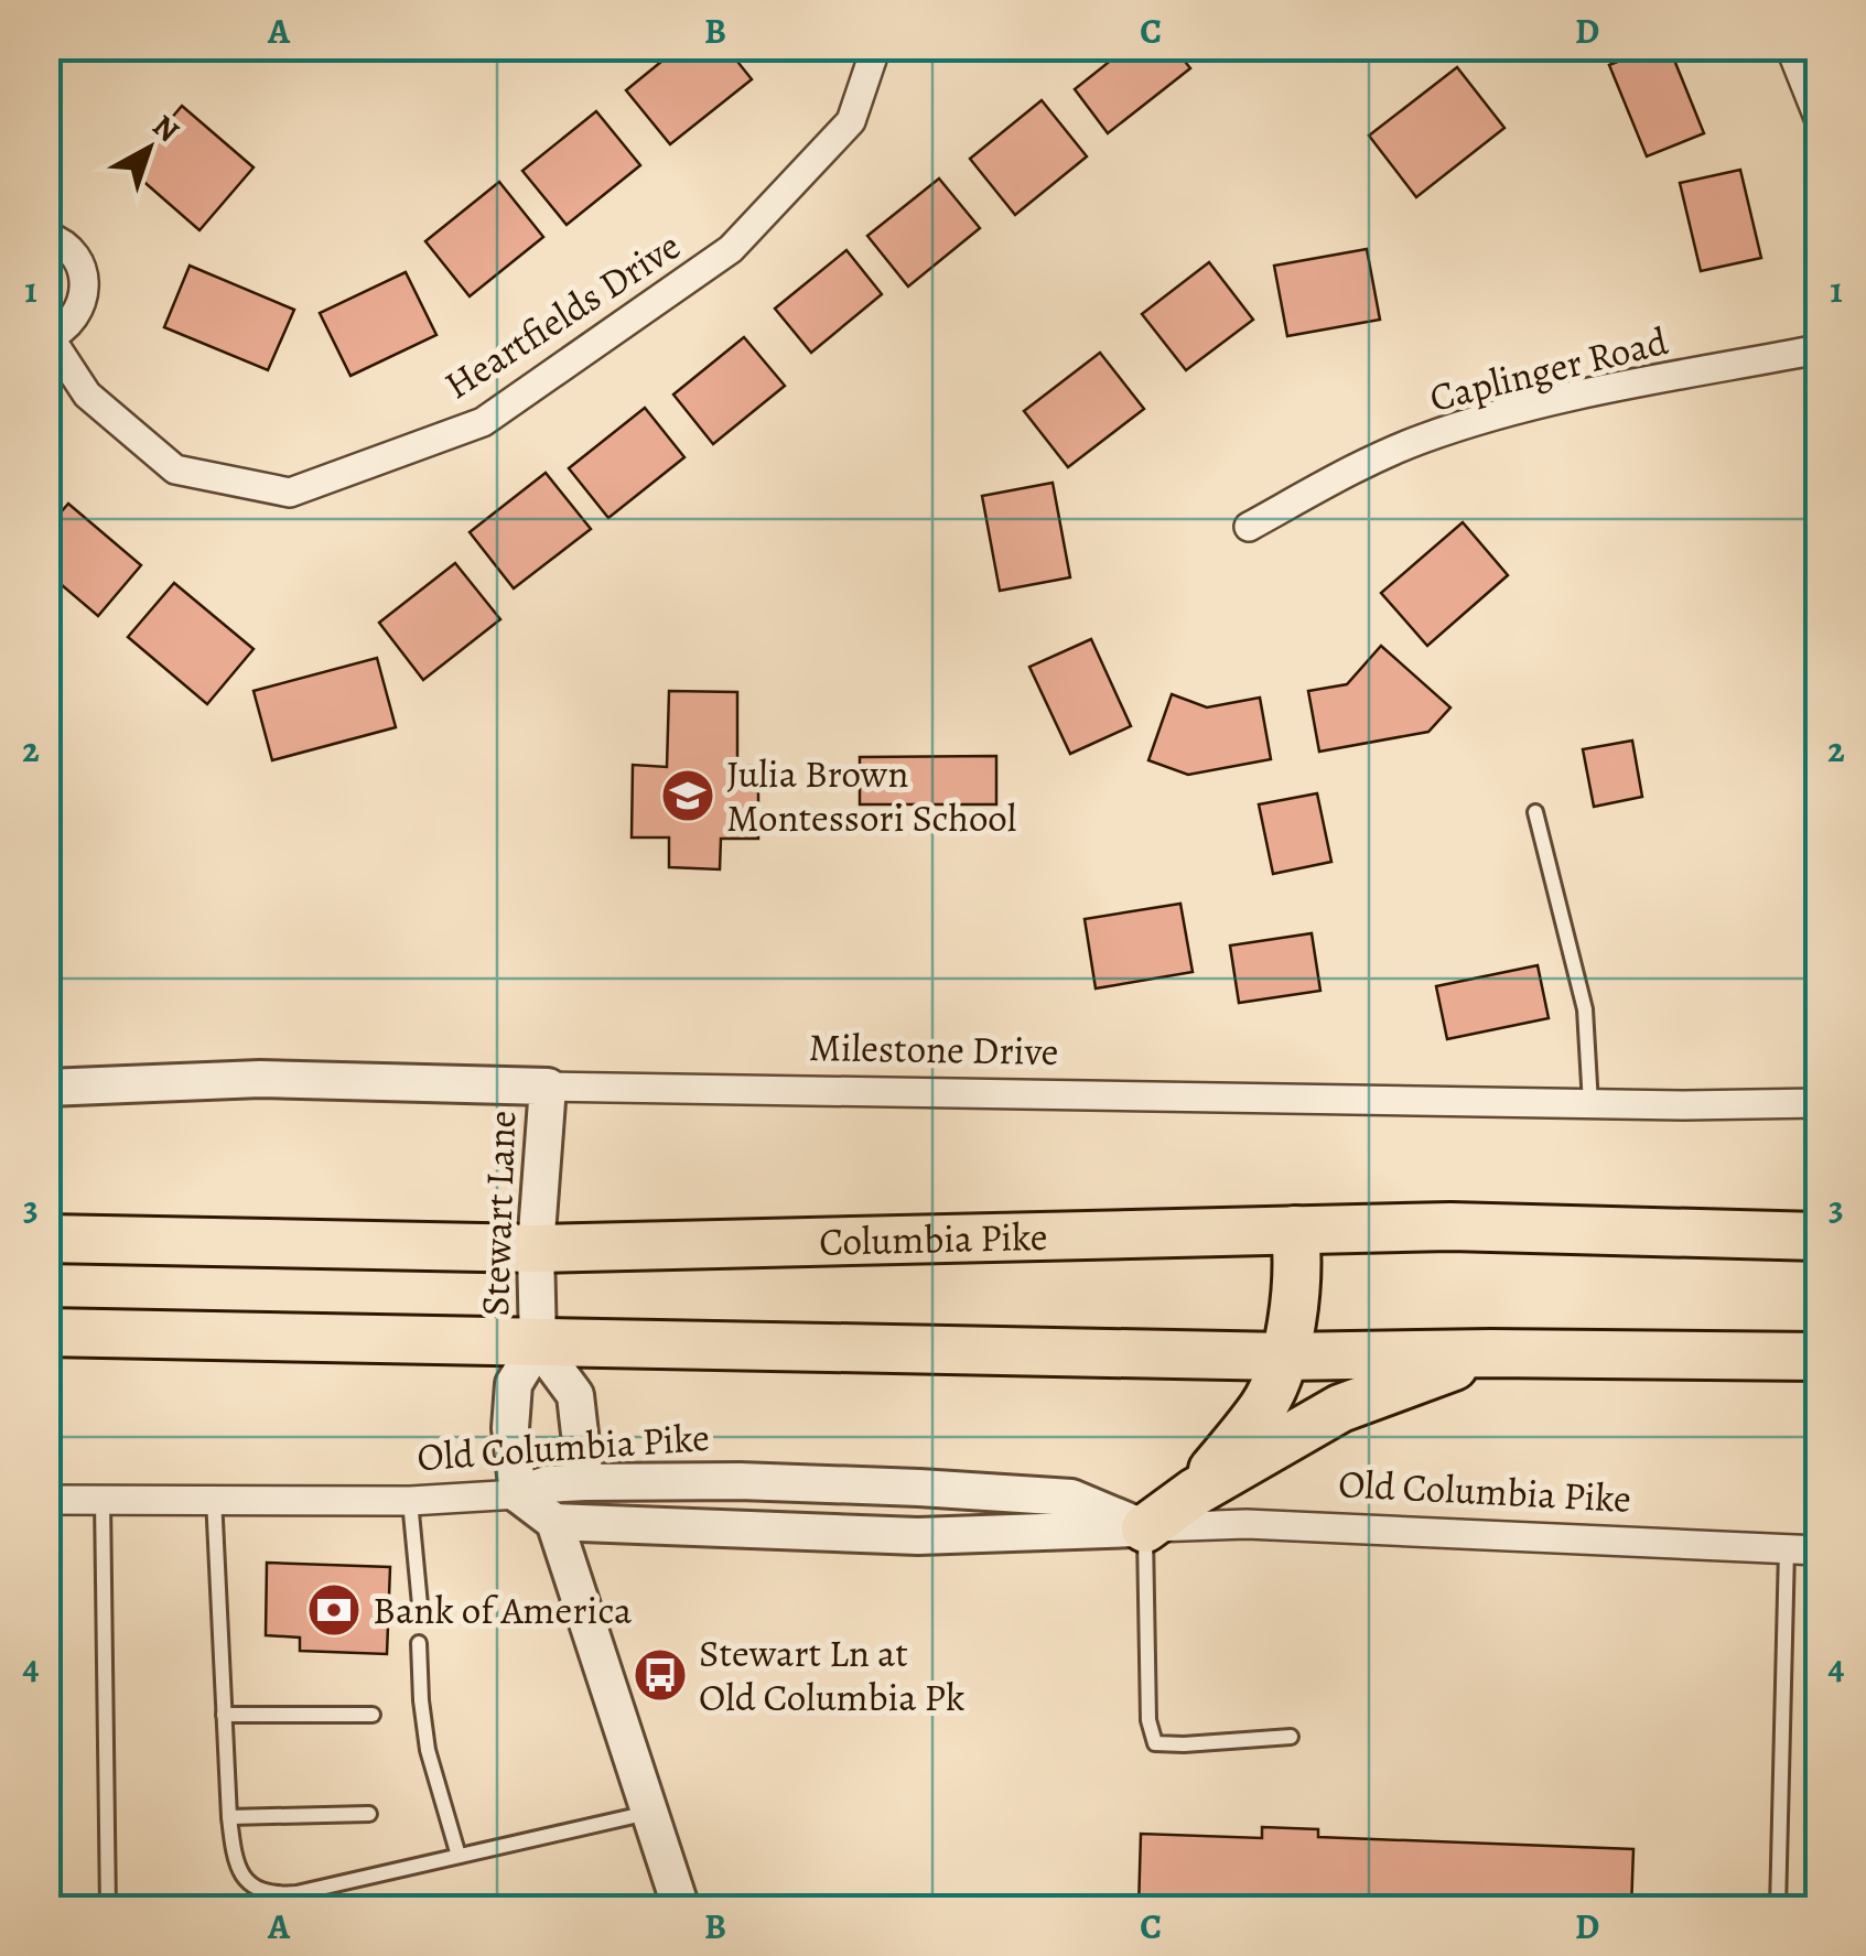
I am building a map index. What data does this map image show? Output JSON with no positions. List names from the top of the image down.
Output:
{
  "streets": {
    "highway": ["Columbia Pike"],
    "street": [
      "Heartfields Drive",
      "Caplinger Road",
      "Milestone Drive",
      "Stewart Lane",
      "Old Columbia Pike"
    ]
  },
  "crossings": [
    ["Milestone Drive", "Stewart Lane"],
    ["Stewart Lane", "Columbia Pike"],
    ["Stewart Lane", "Old Columbia Pike"]
  ],
  "places": {
    "school or university": ["Julia Brown Montessori School"],
    "bank": ["Bank of America"],
    "bus stop": ["Stewart Ln at Old Columbia Pk"]
  },
  "north": "top right",
  "grid": {
    "columns": [
      "A",
      "B",
      "C",
      "D"
    ],
    "rows": [
      "1",
      "2",
      "3",
      "4"
    ]
  }
}
